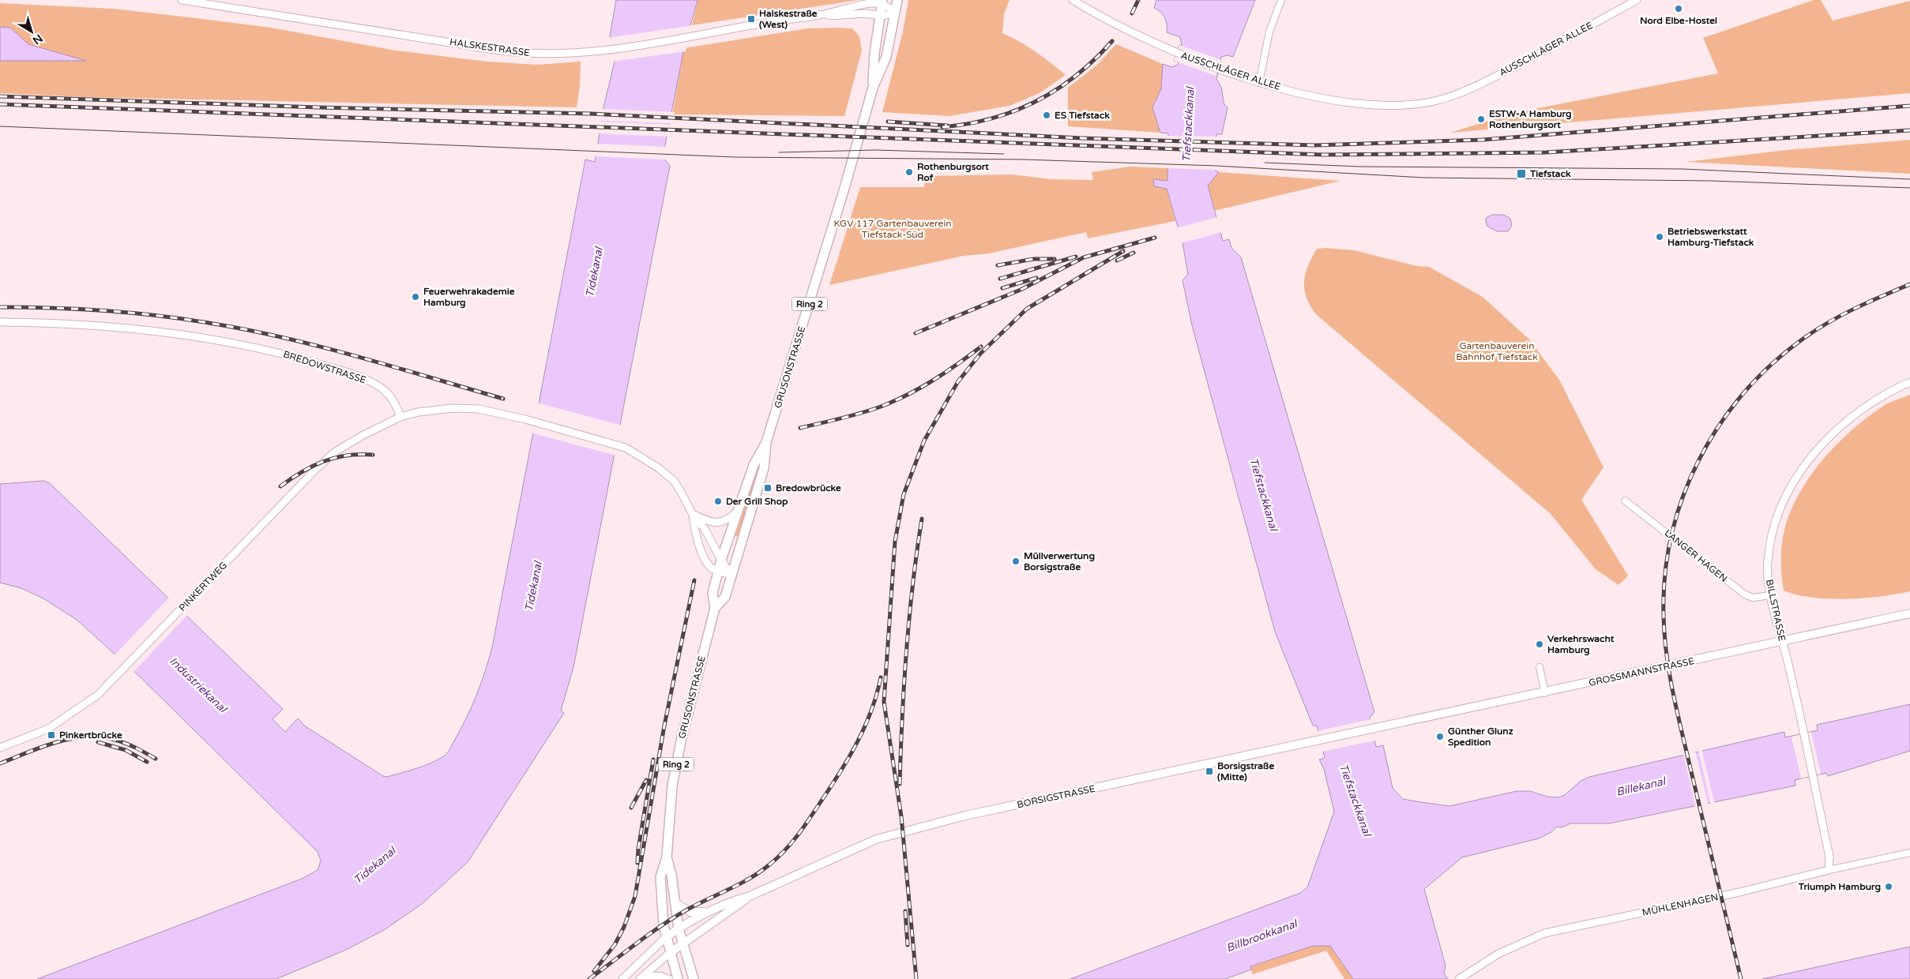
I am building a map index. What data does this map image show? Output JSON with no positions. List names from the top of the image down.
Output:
{
  "streets": {
    "main road": [
      "Ring 2",
      "GRUSONSTRASSE",
      "GROSSMANNSTRASSE",
      "BORSIGSTRASSE"
    ],
    "street": [
      "HALSKESTRASSE",
      "AUSSCHLÄGER ALLEE",
      "BREDOWSTRASSE",
      "LANGER HAGEN",
      "PINKERTWEG",
      "BILLSTRASSE",
      "MÜHLENHAGEN"
    ]
  },
  "crossings": [
    ["HALSKESTRASSE", "GRUSONSTRASSE"],
    ["Ring 2", "GRUSONSTRASSE"],
    ["Ring 2", "BORSIGSTRASSE"],
    ["BREDOWSTRASSE", "PINKERTWEG"],
    ["GRUSONSTRASSE", "BORSIGSTRASSE"],
    ["LANGER HAGEN", "BILLSTRASSE"],
    ["BILLSTRASSE", "GROSSMANNSTRASSE"],
    ["BILLSTRASSE", "MÜHLENHAGEN"],
    ["GROSSMANNSTRASSE", "BORSIGSTRASSE"]
  ],
  "water": [
    "Tiefstackkanal",
    "Tidekanal",
    "Industriekanal",
    "Billekanal",
    "Billbrookkanal"
  ],
  "parks": ["KGV 117 Gartenbauverein Tiefstack-Süd", "Gartenbauverein Bahnhof Tiefstack"],
  "places": {
    "other": [
      "Nord Elbe-Hostel",
      "ES Tiefstack",
      "ESTW-A Hamburg Rothenburgsort",
      "Rothenburgsort Rof",
      "Betriebswerkstatt Hamburg-Tiefstack",
      "Feuerwehrakademie Hamburg",
      "Der Grill Shop",
      "Müllverwertung Borsigstraße",
      "Verkehrswacht Hamburg",
      "Günther Glunz Spedition",
      "Triumph Hamburg"
    ],
    "transit": [
      "Halskestraße (West)",
      "Tiefstack",
      "Bredowbrücke",
      "Pinkertbrücke",
      "Borsigstraße (Mitte)"
    ]
  },
  "north": "bottom right"
}
